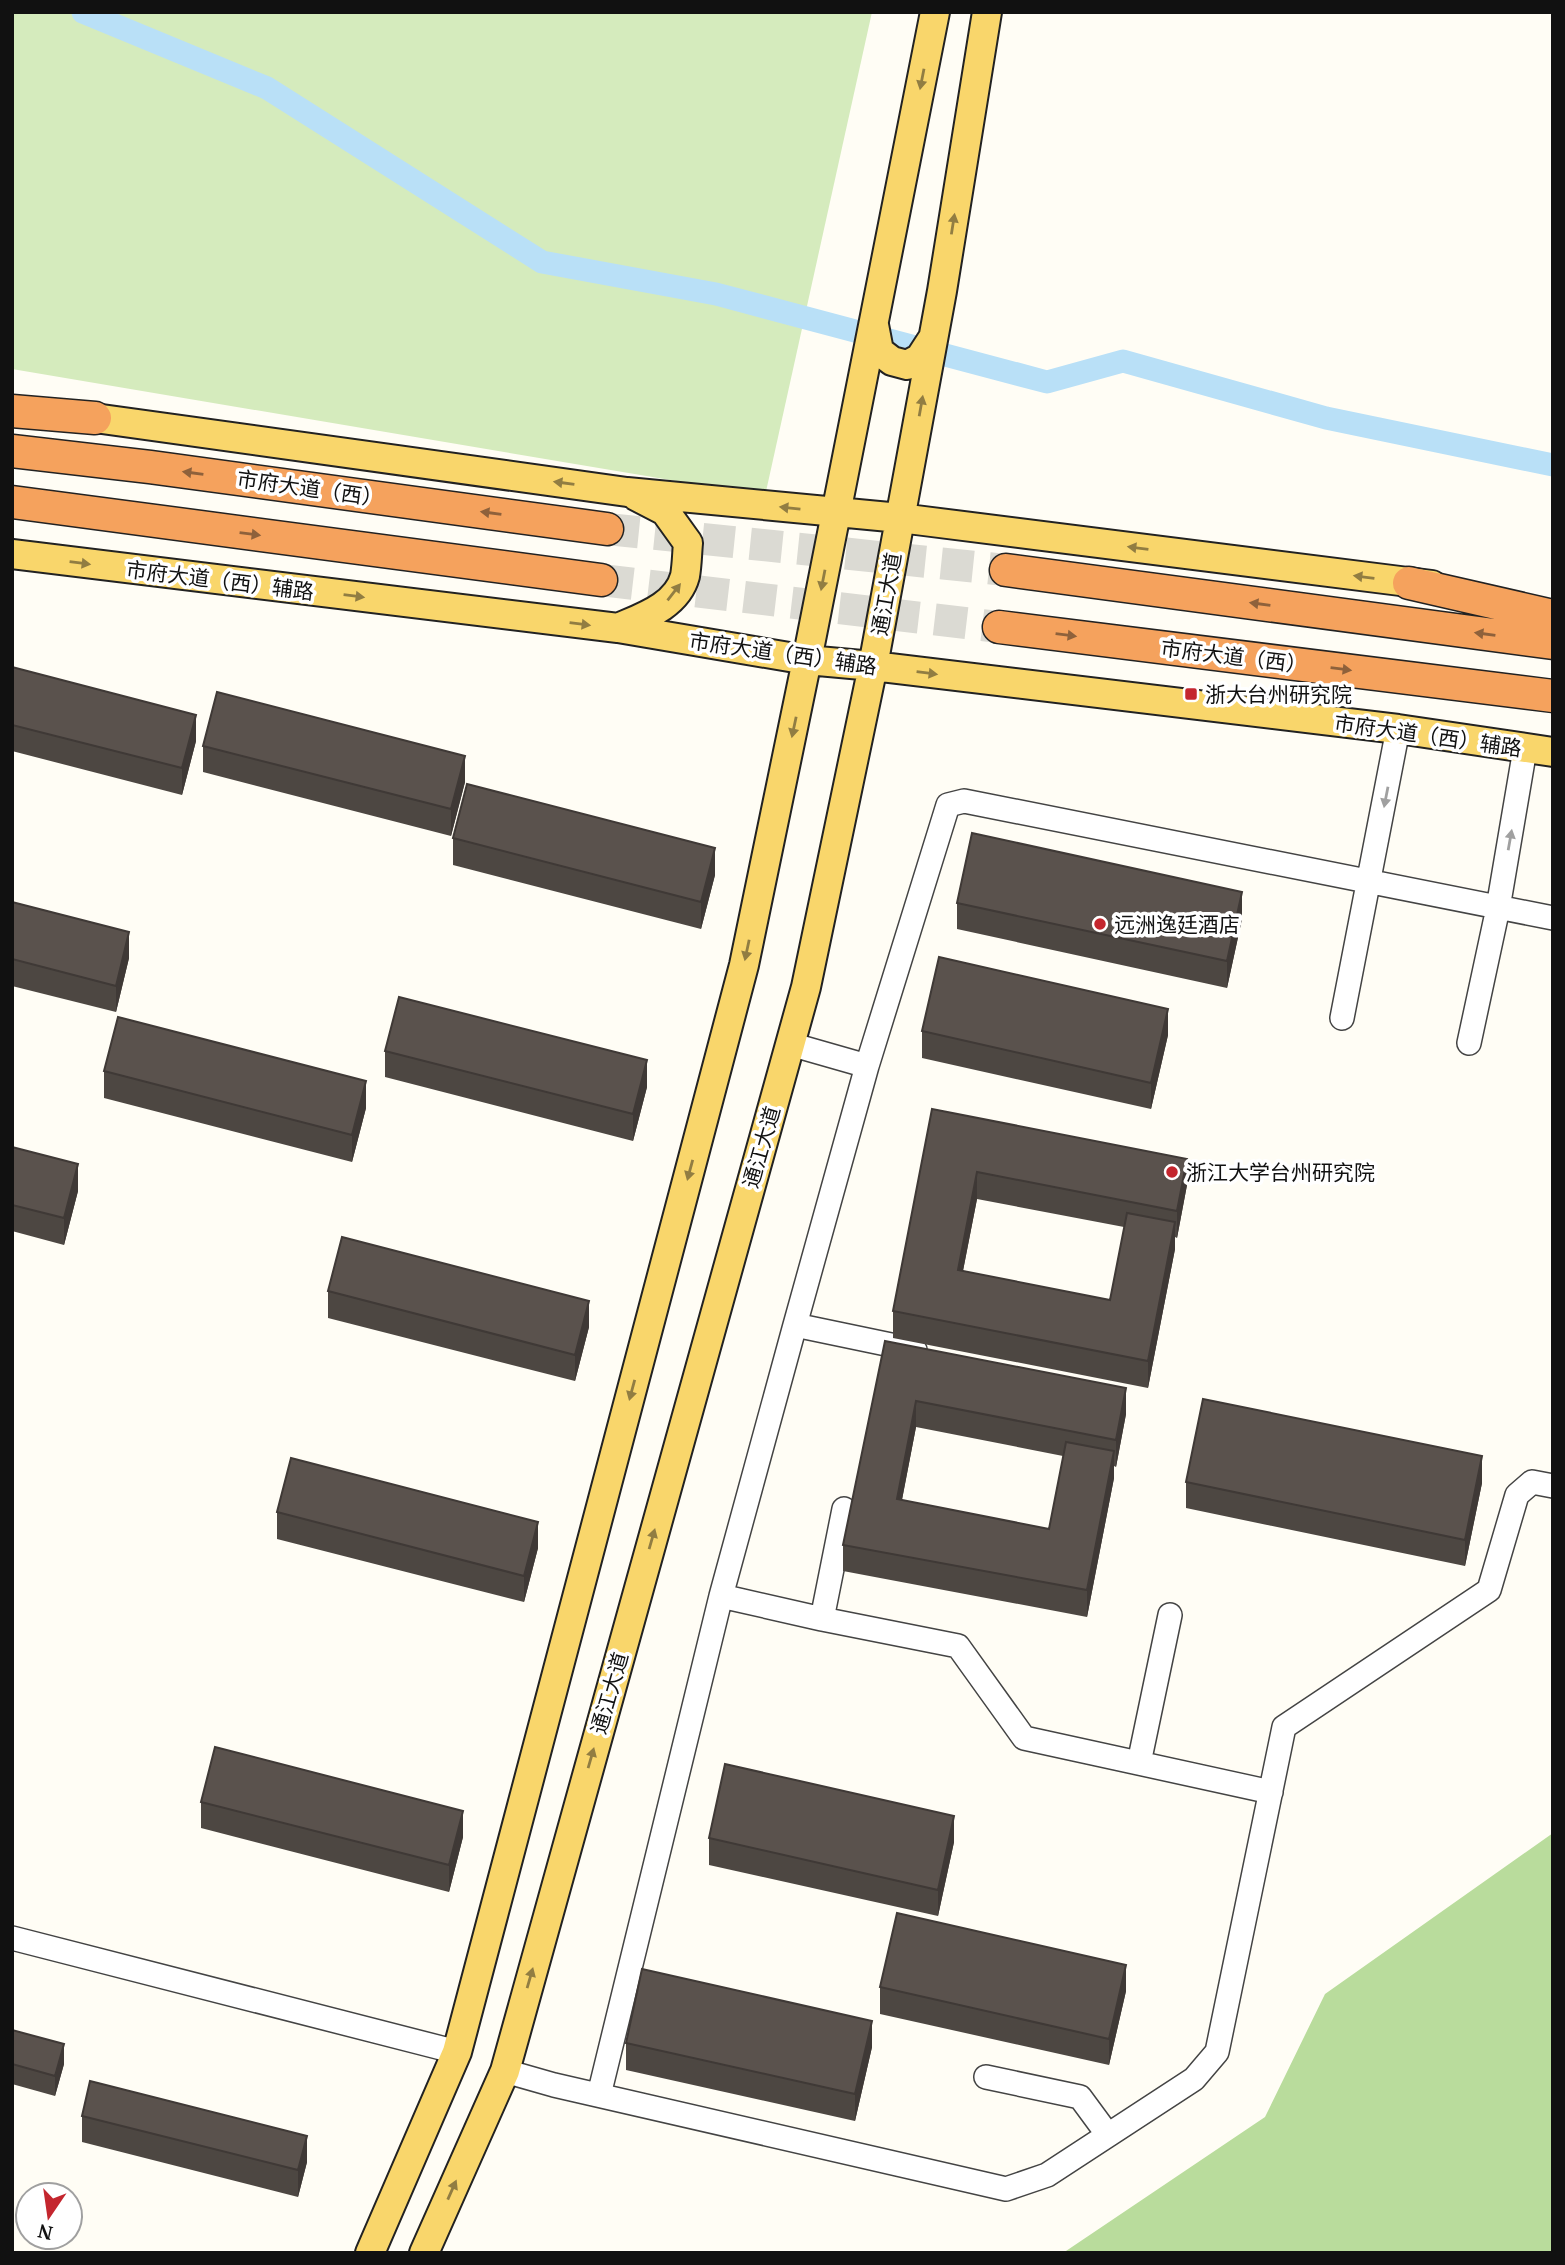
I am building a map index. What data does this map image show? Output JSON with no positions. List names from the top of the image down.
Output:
{
  "streets": {
    "highway": ["市府大道（西）"],
    "main road": ["市府大道（西）辅路", "通江大道"]
  },
  "crossings": [
    ["市府大道（西）辅路", "通江大道"]
  ],
  "places": {
    "transit": ["浙大台州研究院"],
    "other": ["远洲逸廷酒店", "浙江大学台州研究院"]
  },
  "north": "bottom"
}
